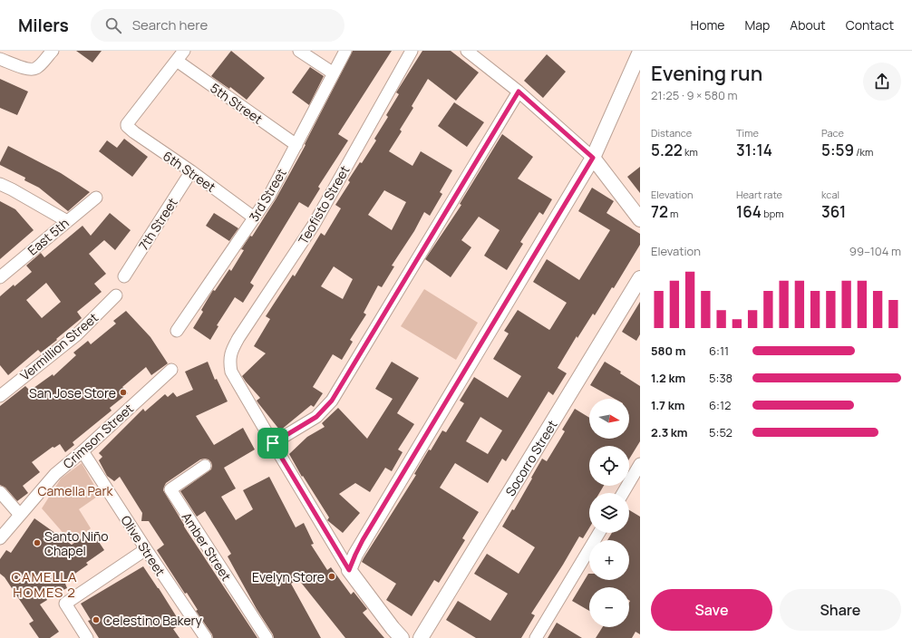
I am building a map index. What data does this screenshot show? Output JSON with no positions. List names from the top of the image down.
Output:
{
  "streets": {
    "street": [
      "5th Street",
      "6th Street",
      "3rd Street",
      "Teofisto Street",
      "7th Street",
      "East 5th",
      "Vermillion Street",
      "Crimson Street",
      "Socorro Street",
      "Olive Street",
      "Amber Street"
    ]
  },
  "crossings": [
    ["5th Street", "6th Street"],
    ["5th Street", "3rd Street"],
    ["6th Street", "3rd Street"],
    ["6th Street", "7th Street"],
    ["Crimson Street", "Olive Street"]
  ],
  "districts": ["CAMELLA HOMES 2"],
  "parks": ["Camella Park"],
  "places": [
    "San Jose Store",
    "Santo Niño Chapel",
    "Evelyn Store",
    "Celestino Bakery"
  ],
  "north": "right",
  "page": {
    "header": "Milers",
    "search": "Search here",
    "nav": [
      "Home",
      "Map",
      "About",
      "Contact"
    ],
    "heading": ["Evening run", "21:25 · 9 × 580 m"],
    "stats": [
      ["Distance", "5.22 km"],
      ["Time", "31:14"],
      ["Pace", "5:59 /km"],
      ["Elevation", "72 m"],
      ["Heart rate", "164 bpm"],
      ["kcal", "361"]
    ],
    "chart": ["Elevation", "99–104 m"],
    "list": [
      {
        "name": "580 m",
        "note": "6:11"
      },
      {
        "name": "1.2 km",
        "note": "5:38"
      },
      {
        "name": "1.7 km",
        "note": "6:12"
      },
      {
        "name": "2.3 km",
        "note": "5:52"
      }
    ],
    "map_buttons": ["+", "−"],
    "buttons": ["Save", "Share"]
  }
}
